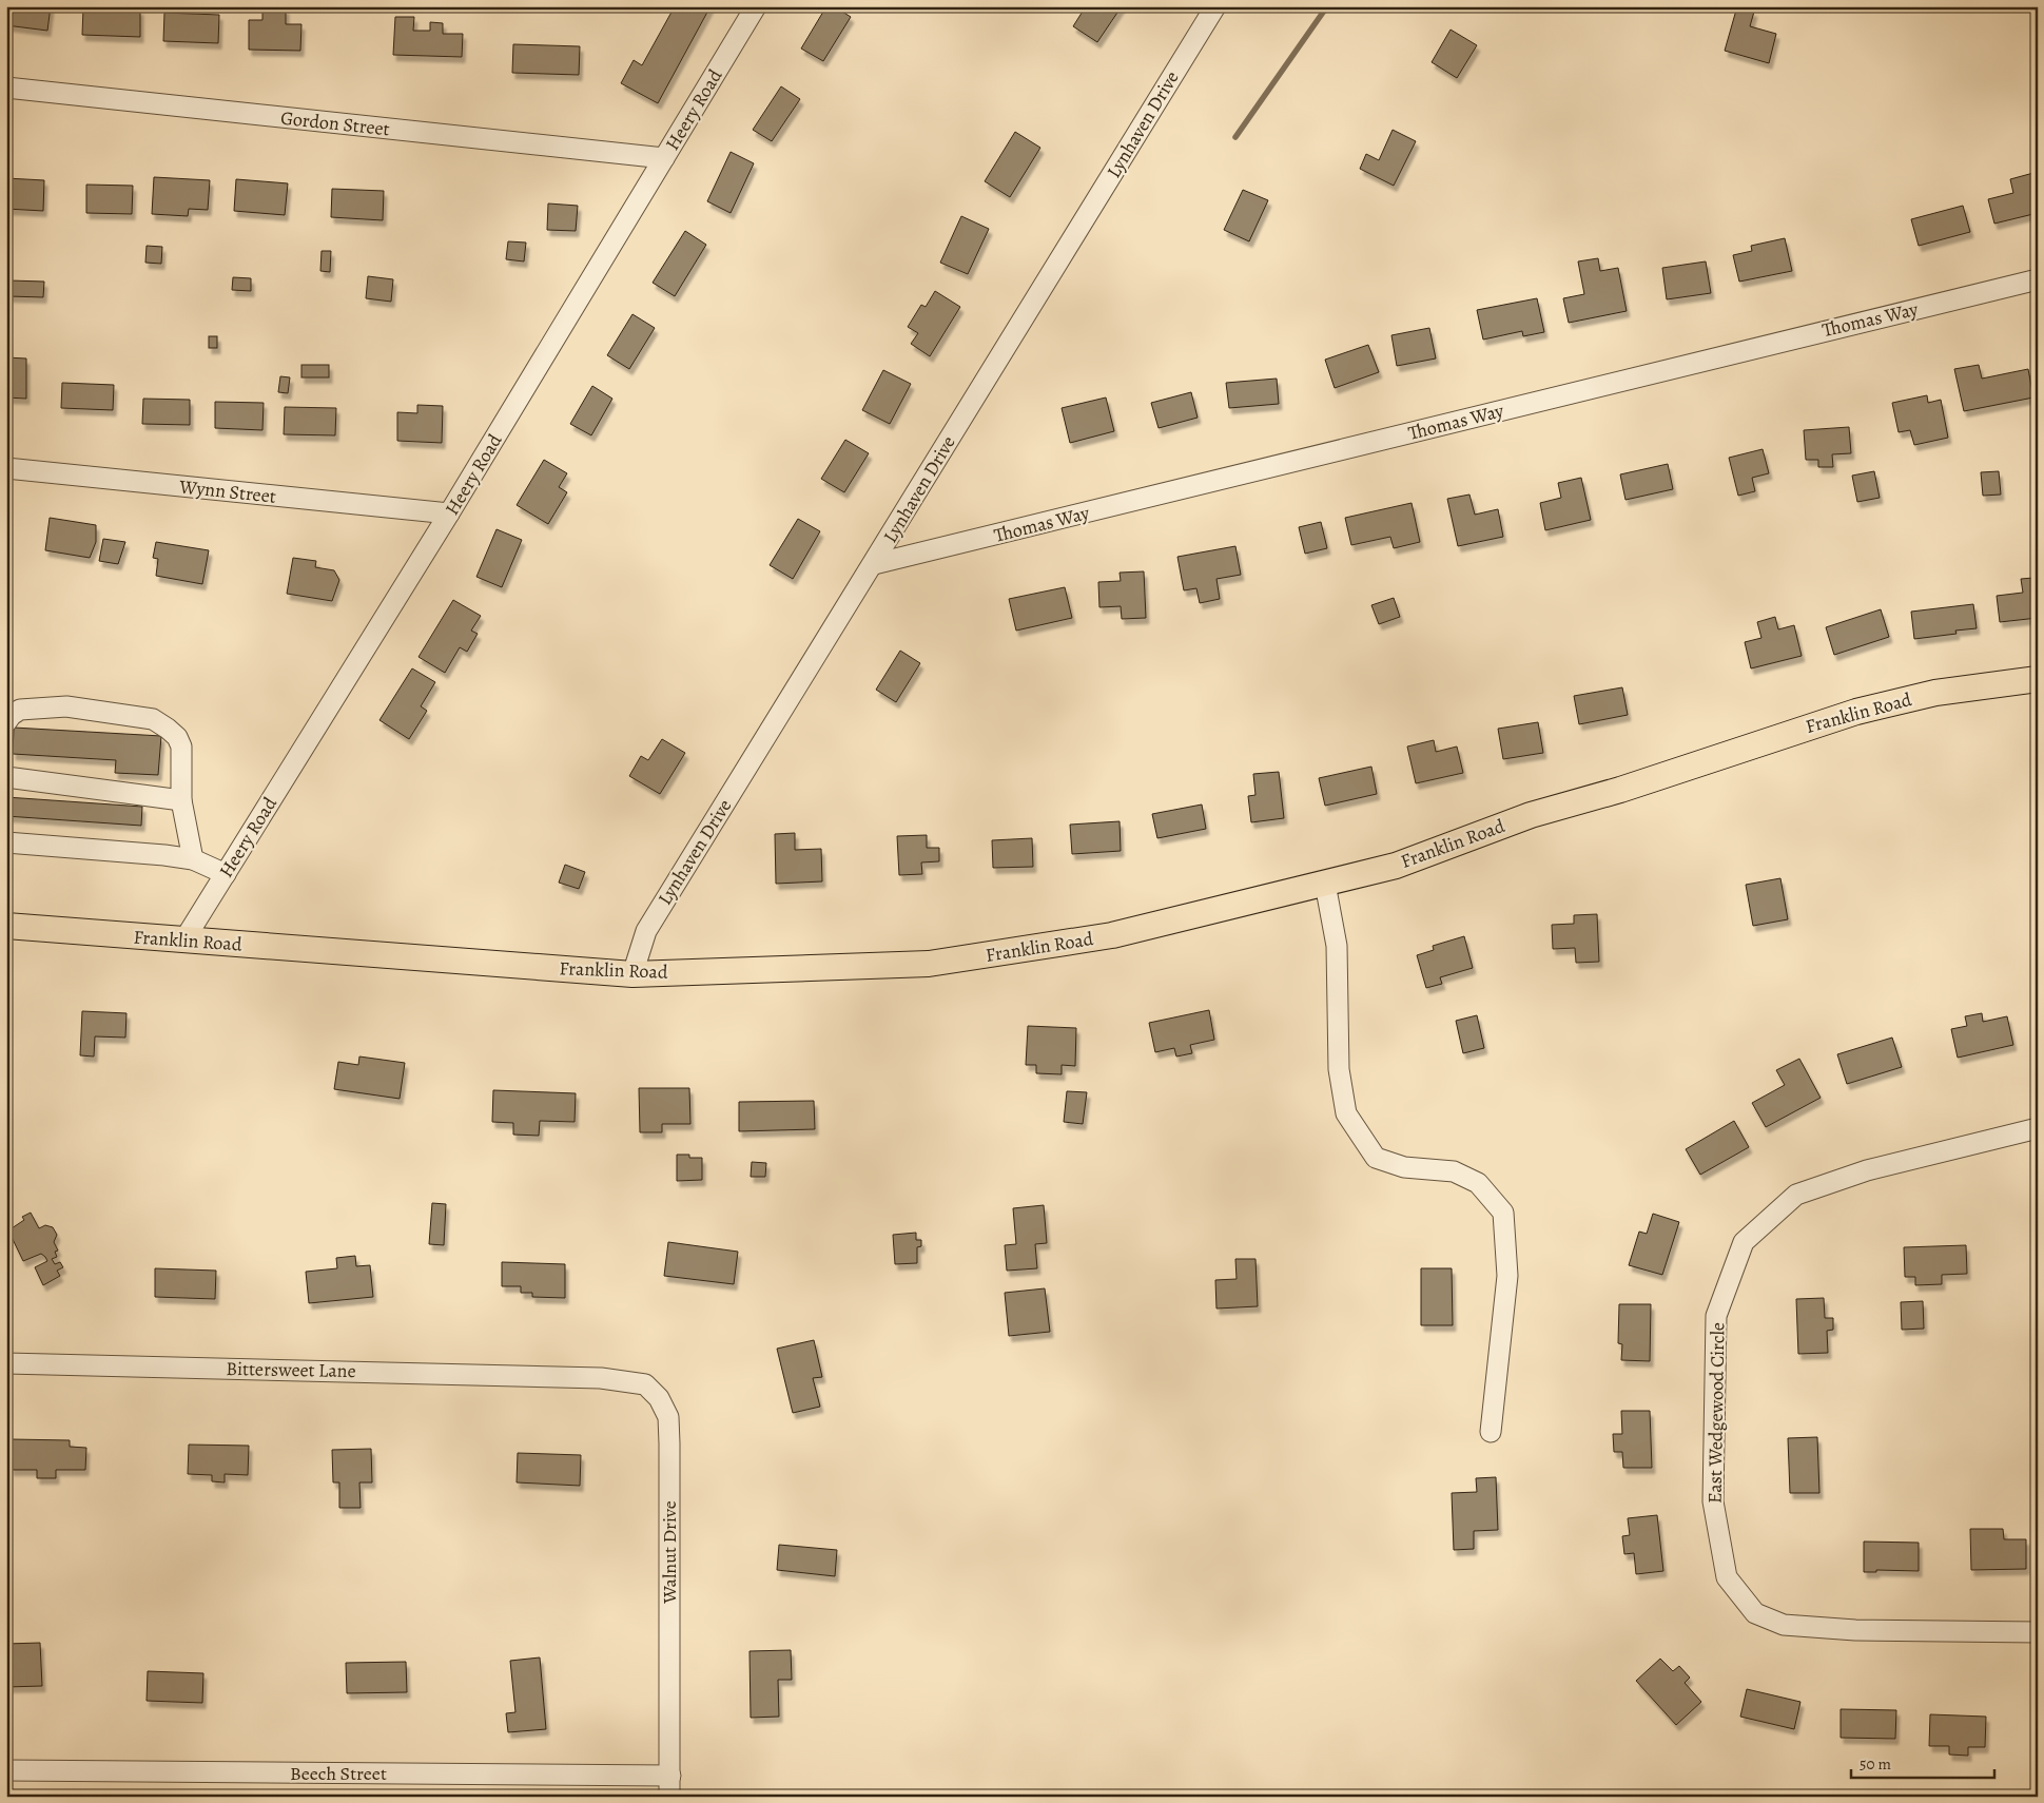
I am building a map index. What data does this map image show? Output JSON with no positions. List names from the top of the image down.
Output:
{
  "streets": {
    "main road": ["Franklin Road"],
    "street": [
      "Heery Road",
      "Gordon Street",
      "Lynhaven Drive",
      "Thomas Way",
      "Wynn Street",
      "Bittersweet Lane",
      "East Wedgewood Circle",
      "Walnut Drive",
      "Beech Street"
    ]
  },
  "crossings": [
    ["Heery Road", "Gordon Street"],
    ["Heery Road", "Wynn Street"],
    ["Heery Road", "Franklin Road"],
    ["Lynhaven Drive", "Thomas Way"],
    ["Lynhaven Drive", "Franklin Road"],
    ["Bittersweet Lane", "Walnut Drive"],
    ["Walnut Drive", "Beech Street"]
  ],
  "scale_bar": "50 m"
}
